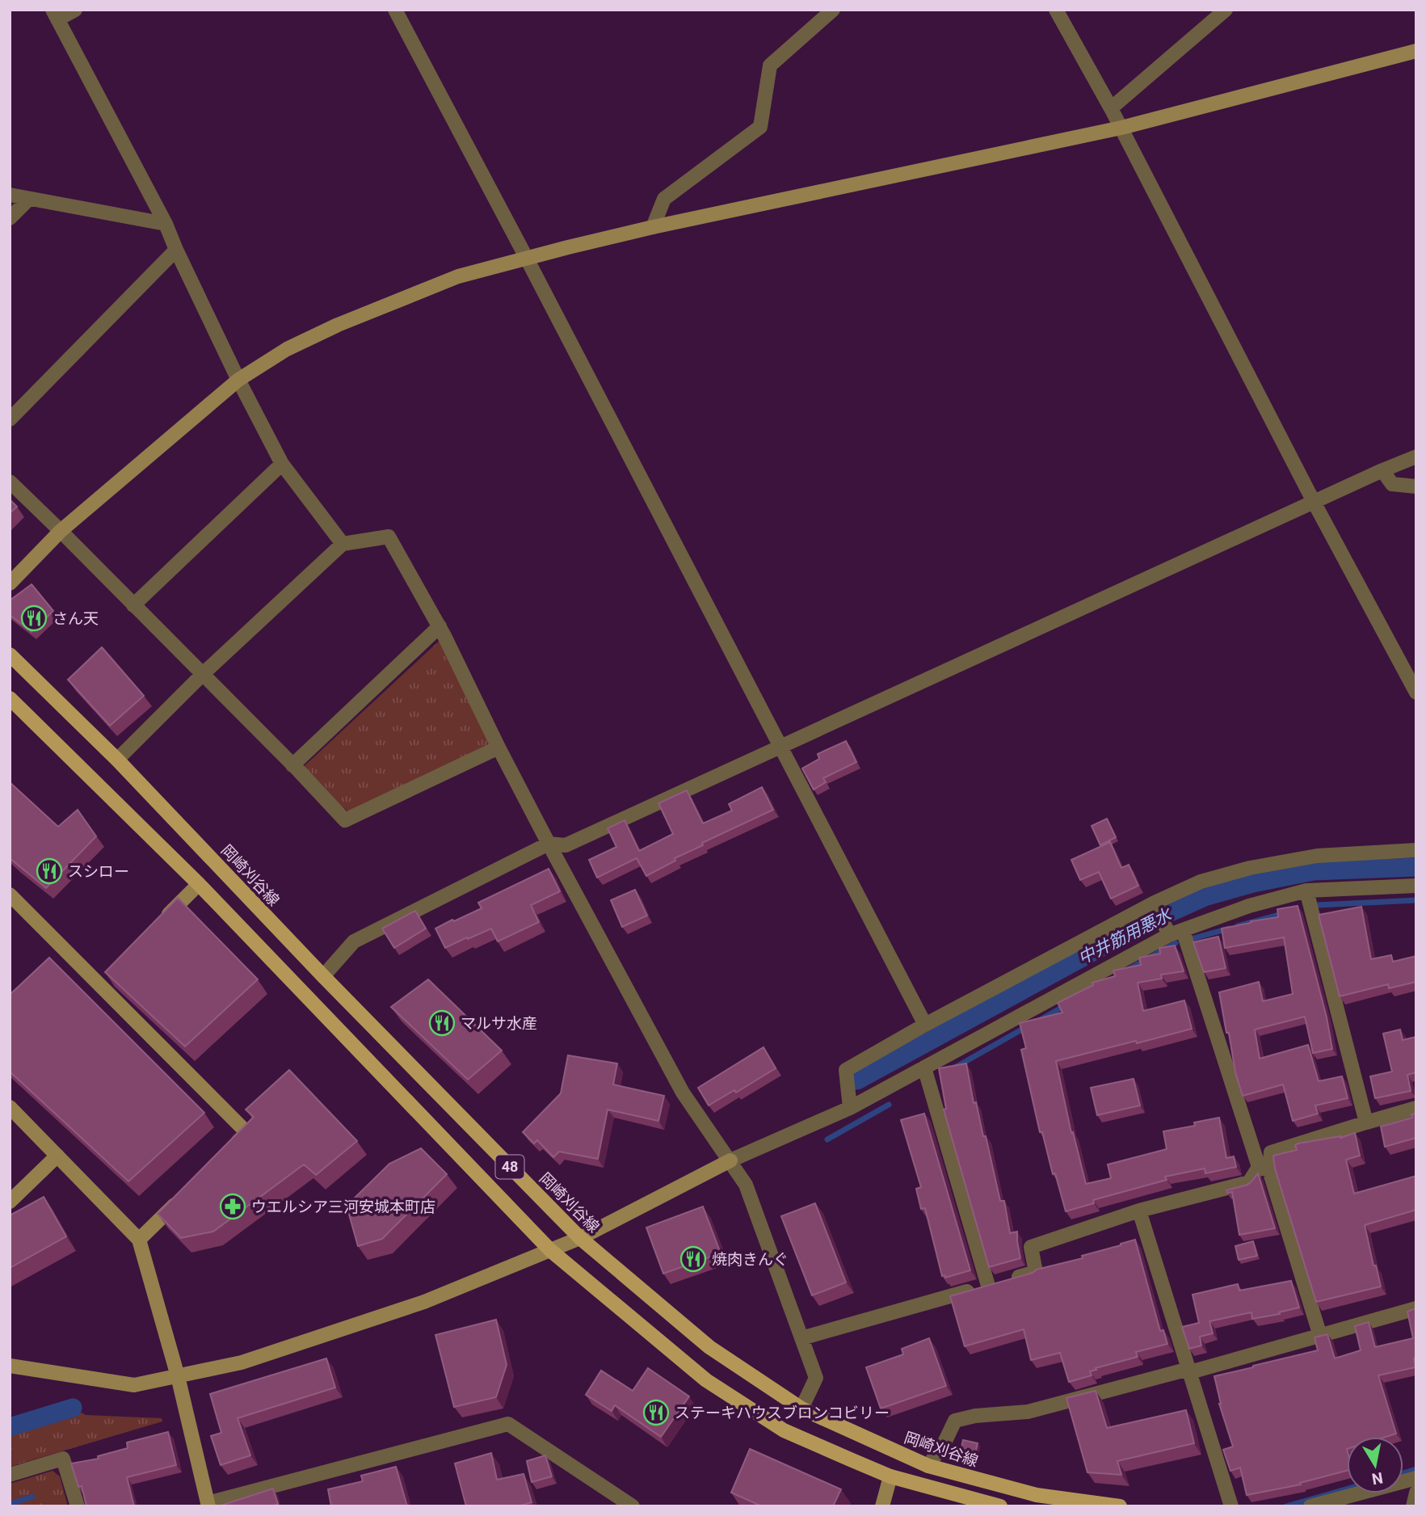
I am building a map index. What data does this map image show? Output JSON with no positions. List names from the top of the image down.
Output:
{
  "streets": {
    "main road": ["岡崎刈谷線", "48"]
  },
  "water": ["中井筋用悪水"],
  "places": {
    "restaurant": [
      "さん天",
      "スシロー",
      "マルサ水産",
      "焼肉きんぐ",
      "ステーキハウスブロンコビリー"
    ],
    "pharmacy": ["ウエルシア三河安城本町店"]
  },
  "north": "bottom"
}
